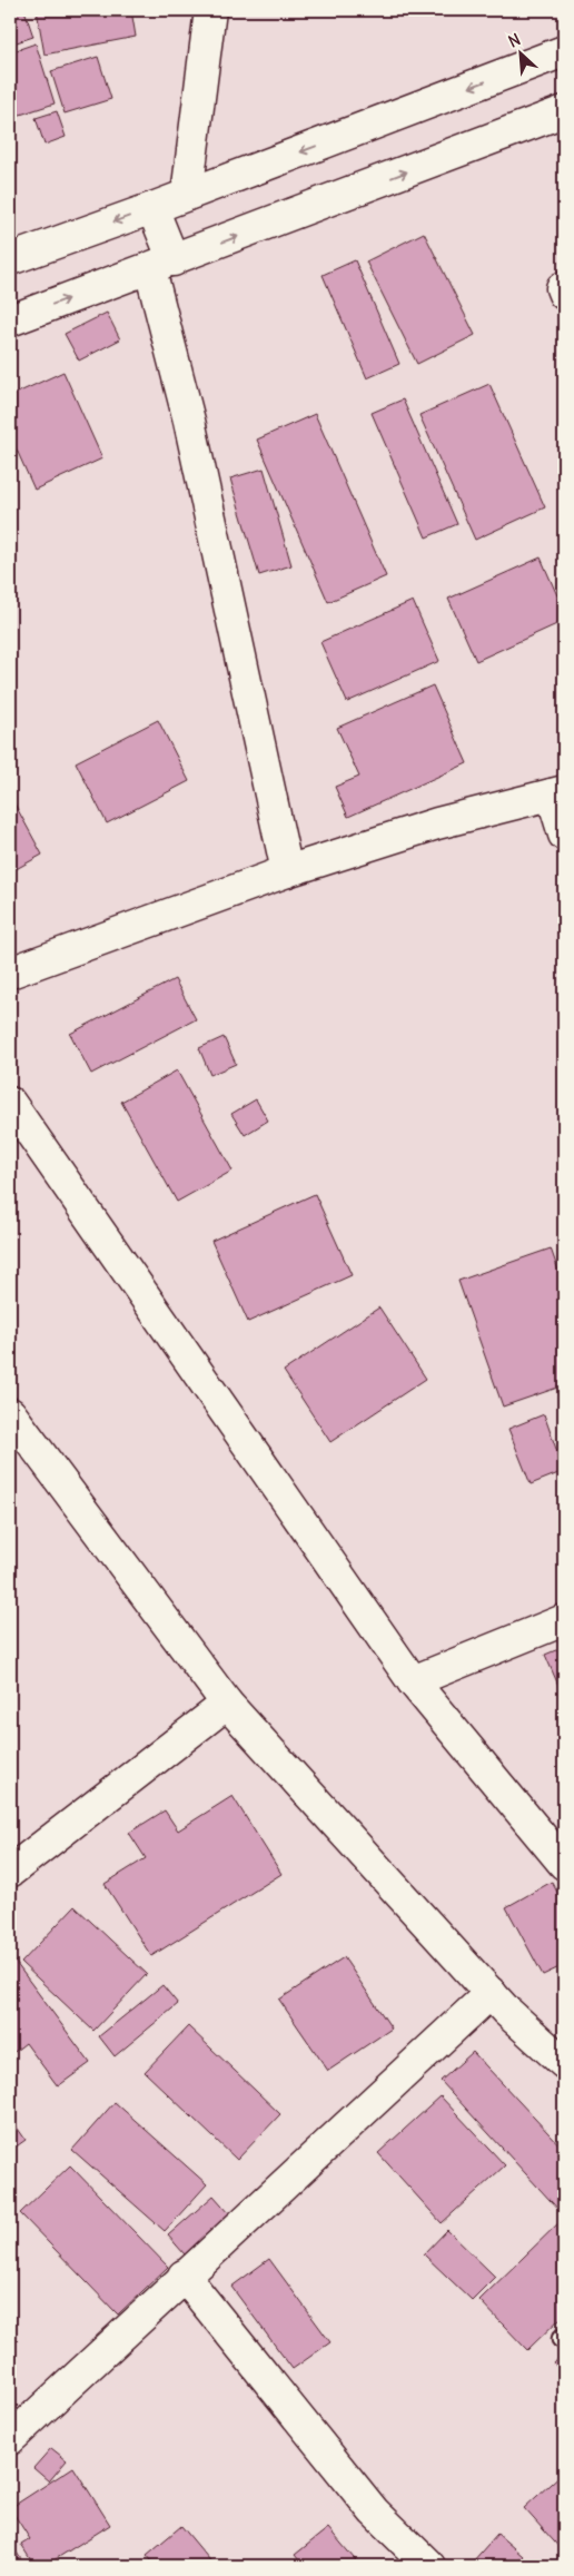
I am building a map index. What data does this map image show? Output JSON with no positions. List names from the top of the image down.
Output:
{
  "north": "top left"
}
